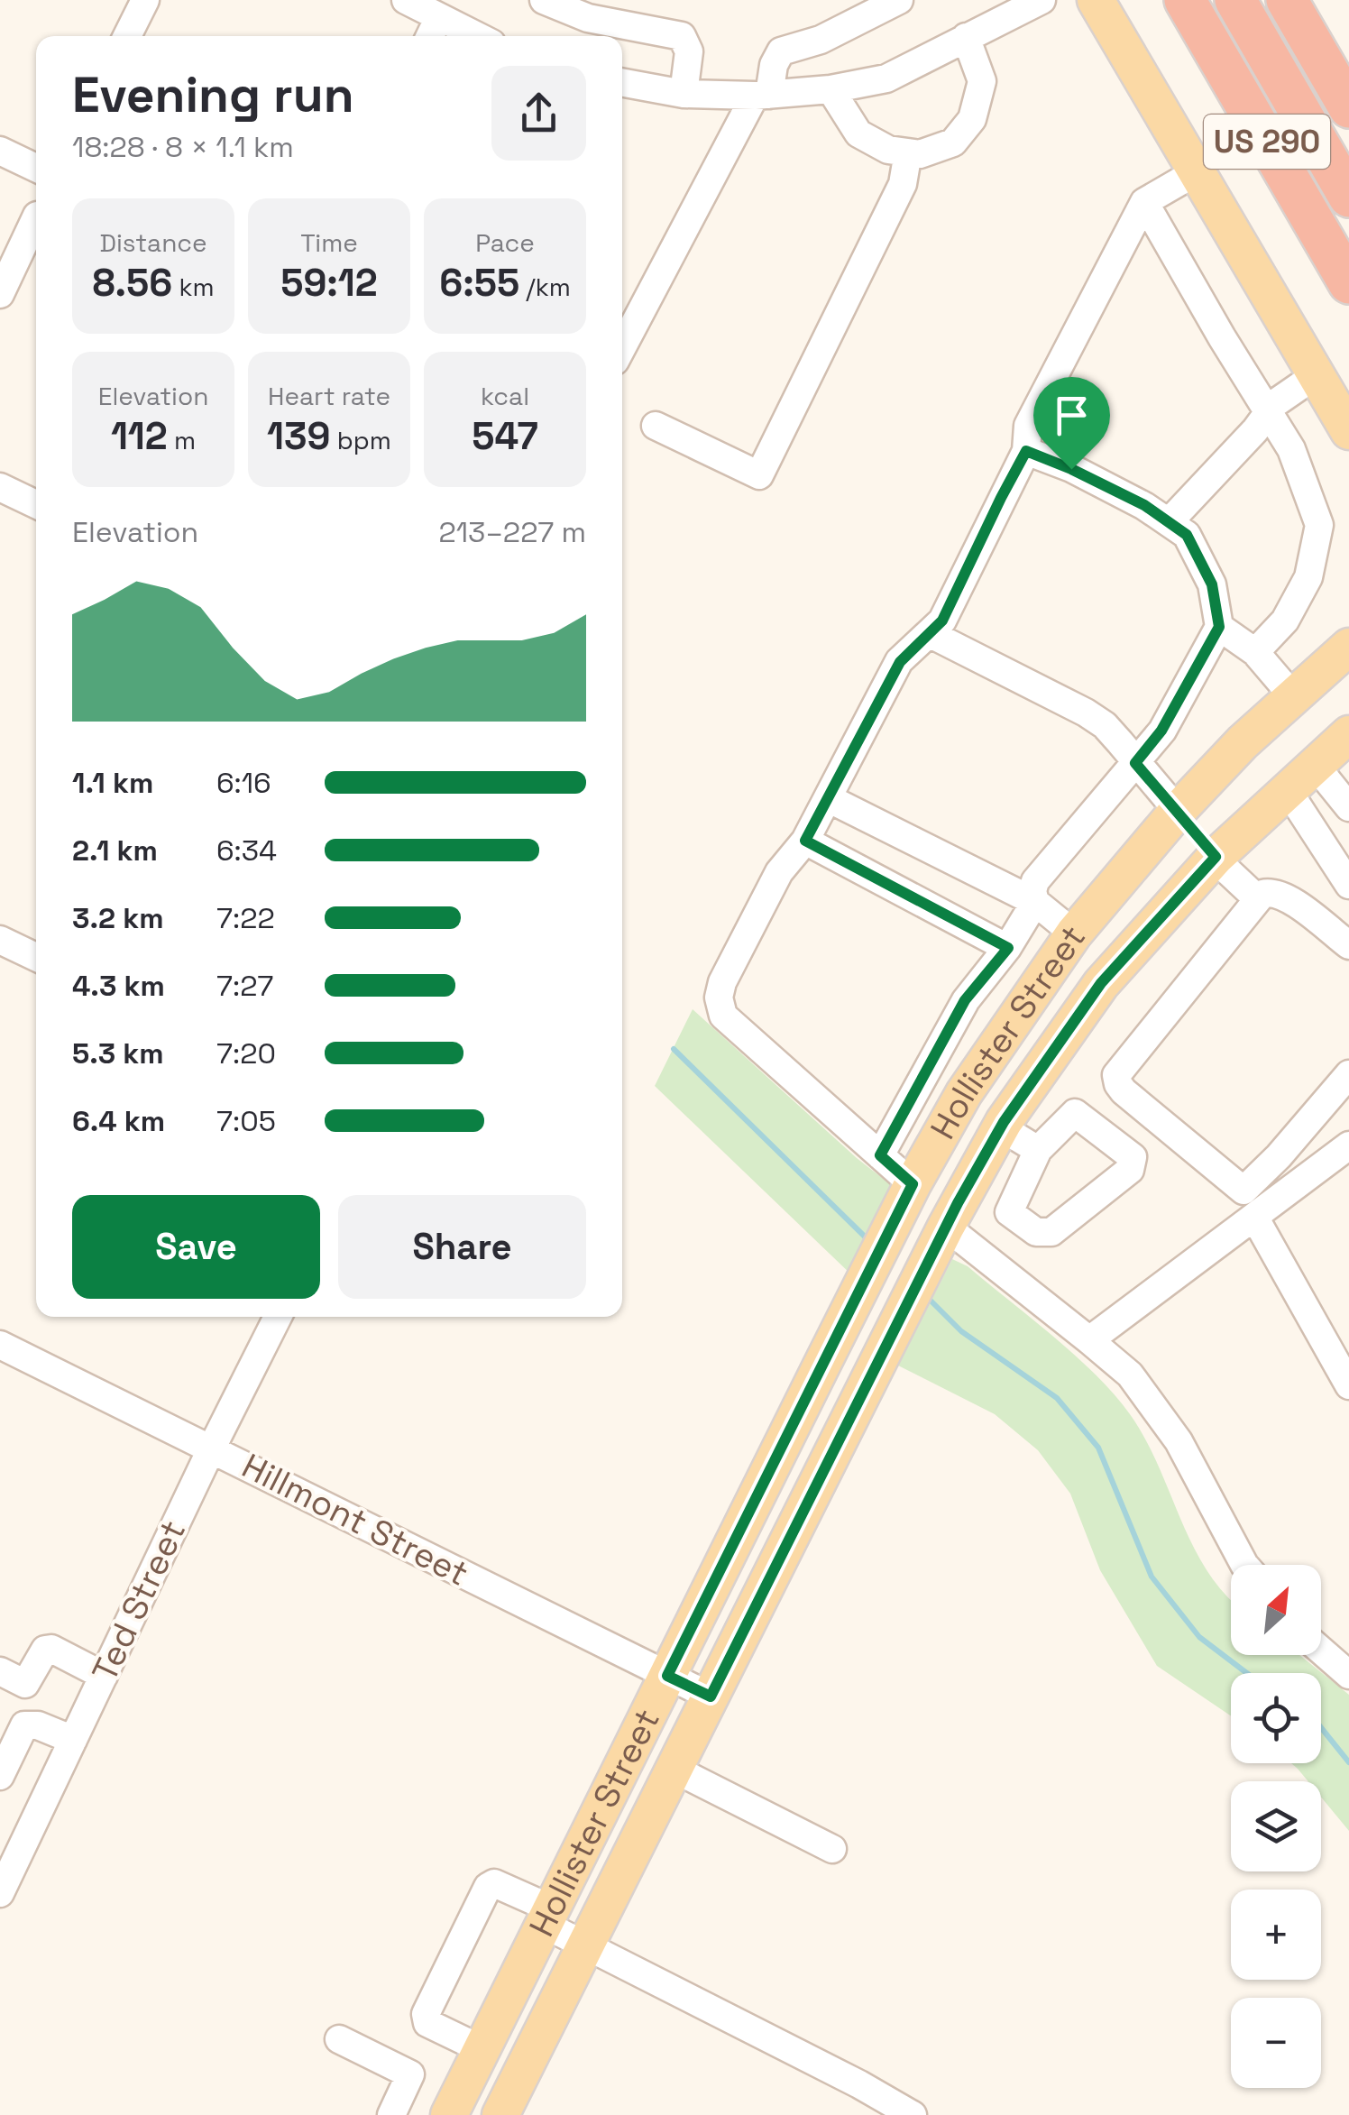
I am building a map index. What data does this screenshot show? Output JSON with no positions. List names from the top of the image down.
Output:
{
  "streets": {
    "highway": ["US 290"],
    "main road": ["Hollister Street"],
    "street": ["Hillmont Street", "Ted Street"]
  },
  "crossings": [
    ["Hollister Street", "Hillmont Street"],
    ["Hillmont Street", "Ted Street"]
  ],
  "north": "top right",
  "page": {
    "heading": ["Evening run", "18:28 · 8 × 1.1 km"],
    "stats": [
      ["Distance", "8.56 km"],
      ["Time", "59:12"],
      ["Pace", "6:55 /km"],
      ["Elevation", "112 m"],
      ["Heart rate", "139 bpm"],
      ["kcal", "547"]
    ],
    "chart": ["Elevation", "213–227 m"],
    "list": [
      {
        "name": "1.1 km",
        "note": "6:16"
      },
      {
        "name": "2.1 km",
        "note": "6:34"
      },
      {
        "name": "3.2 km",
        "note": "7:22"
      },
      {
        "name": "4.3 km",
        "note": "7:27"
      },
      {
        "name": "5.3 km",
        "note": "7:20"
      },
      {
        "name": "6.4 km",
        "note": "7:05"
      }
    ],
    "buttons": ["Save", "Share"],
    "map_buttons": ["+", "−"]
  }
}
